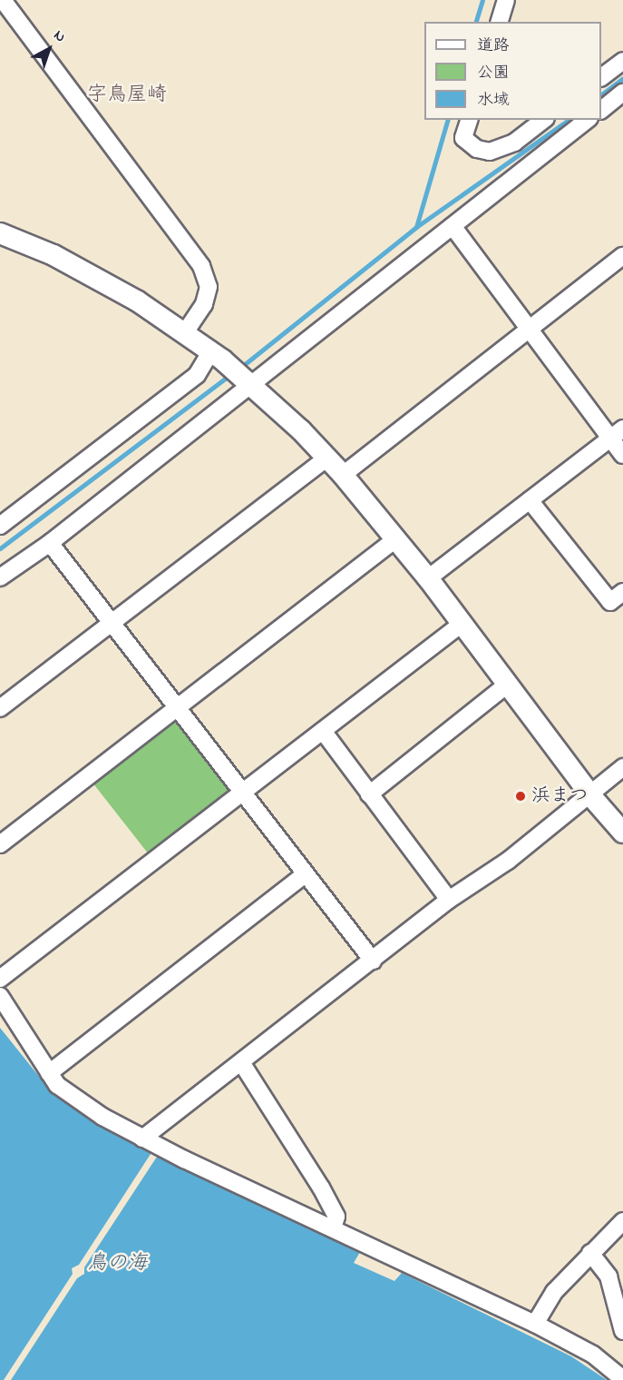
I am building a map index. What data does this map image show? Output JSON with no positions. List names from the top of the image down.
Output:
{
  "districts": ["字鳥屋崎"],
  "water": ["鳥の海"],
  "places": ["浜まつ"],
  "legend": ["道路", "公園", "水域"],
  "north": "top right"
}
